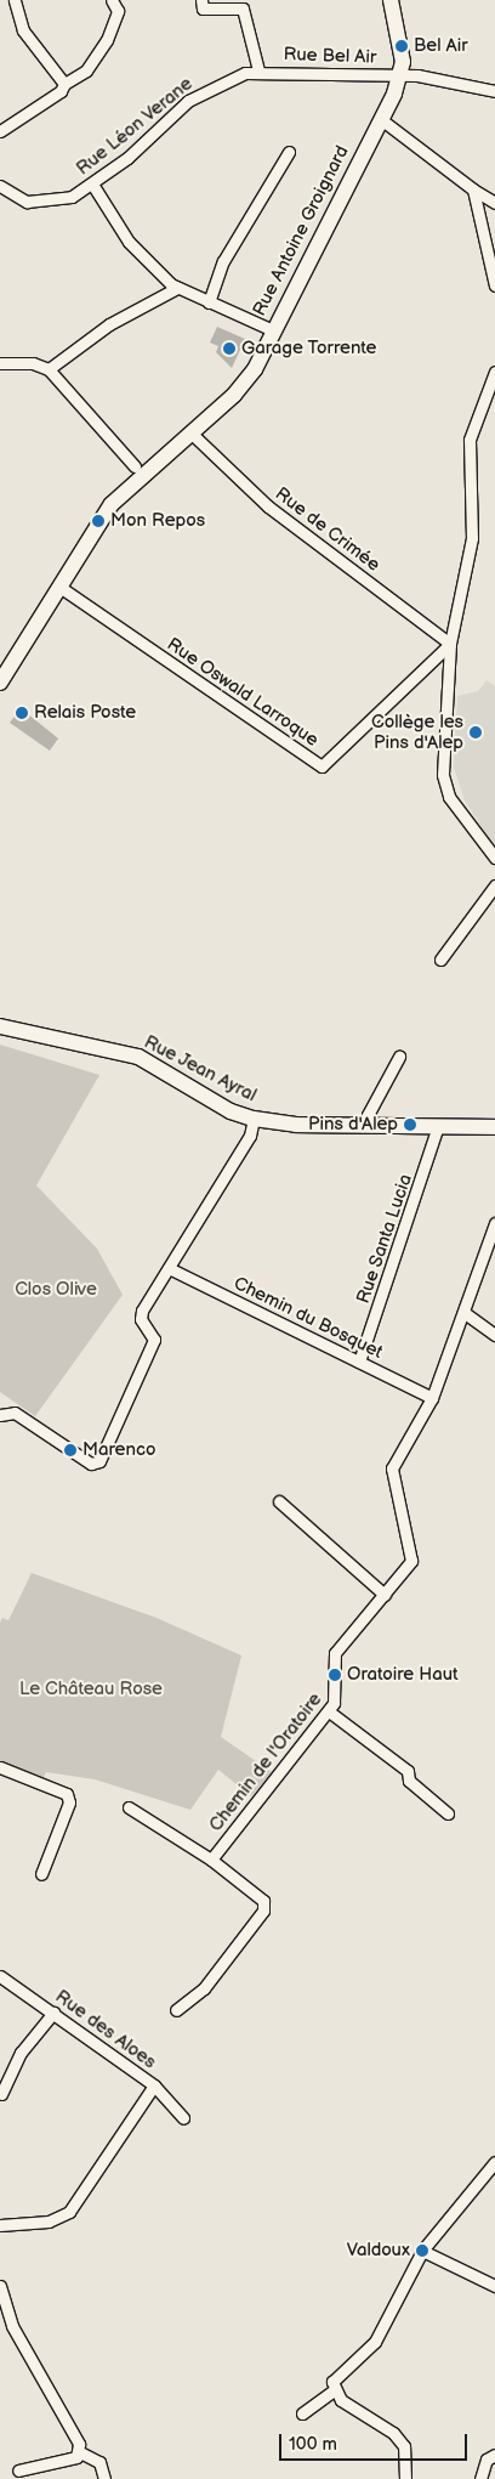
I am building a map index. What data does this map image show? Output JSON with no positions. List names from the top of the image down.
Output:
{
  "streets": {
    "main road": ["Rue Antoine Groignard", "Rue Jean Ayral"],
    "street": [
      "Rue Bel Air",
      "Rue Léon Verane",
      "Rue de Crimée",
      "Rue Oswald Larroque",
      "Rue Santa Lucia",
      "Chemin du Bosquet",
      "Chemin de l'Oratoire",
      "Rue des Aloes"
    ]
  },
  "crossings": [
    ["Rue Bel Air", "Rue Léon Verane"],
    ["Rue Bel Air", "Rue Antoine Groignard"],
    ["Rue Antoine Groignard", "Rue de Crimée"],
    ["Rue Antoine Groignard", "Rue Oswald Larroque"],
    ["Rue de Crimée", "Rue Oswald Larroque"],
    ["Rue Jean Ayral", "Rue Santa Lucia"],
    ["Rue Santa Lucia", "Chemin du Bosquet"],
    ["Chemin du Bosquet", "Chemin de l'Oratoire"]
  ],
  "parks": ["Clos Olive", "Le Château Rose"],
  "places": [
    "Bel Air",
    "Garage Torrente",
    "Mon Repos",
    "Relais Poste",
    "Collège les Pins d'Alep",
    "Pins d'Alep",
    "Marenco",
    "Oratoire Haut",
    "Valdoux"
  ],
  "scale_bar": "100 m"
}
